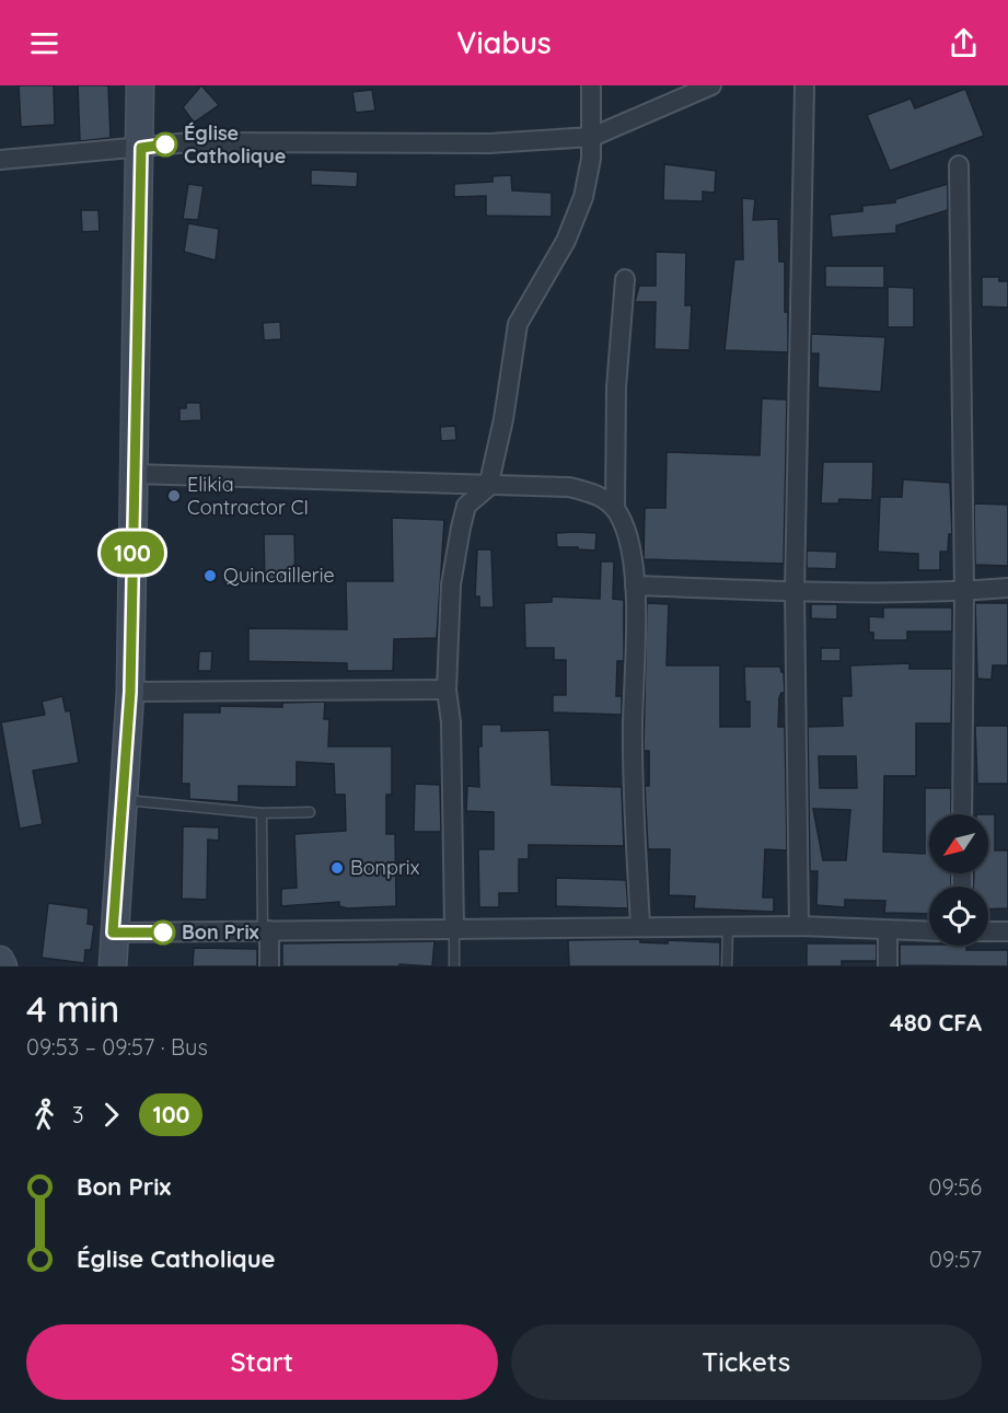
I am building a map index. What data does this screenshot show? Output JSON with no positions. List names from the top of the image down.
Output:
{
  "places": [
    "Église Catholique",
    "Elikia Contractor CI",
    "Quincaillerie",
    "Bonprix",
    "Bon Prix"
  ],
  "lines": ["bus line 100"],
  "north": "bottom left",
  "page": {
    "header": "Viabus",
    "on_map": "100",
    "heading": ["4 min", "09:53 – 09:57 · Bus", "480 CFA"],
    "legs": ["3", "100"],
    "list": [
      {
        "name": "Bon Prix",
        "value": "09:56"
      },
      {
        "name": "Église Catholique",
        "value": "09:57"
      }
    ],
    "buttons": ["Start", "Tickets"]
  }
}
